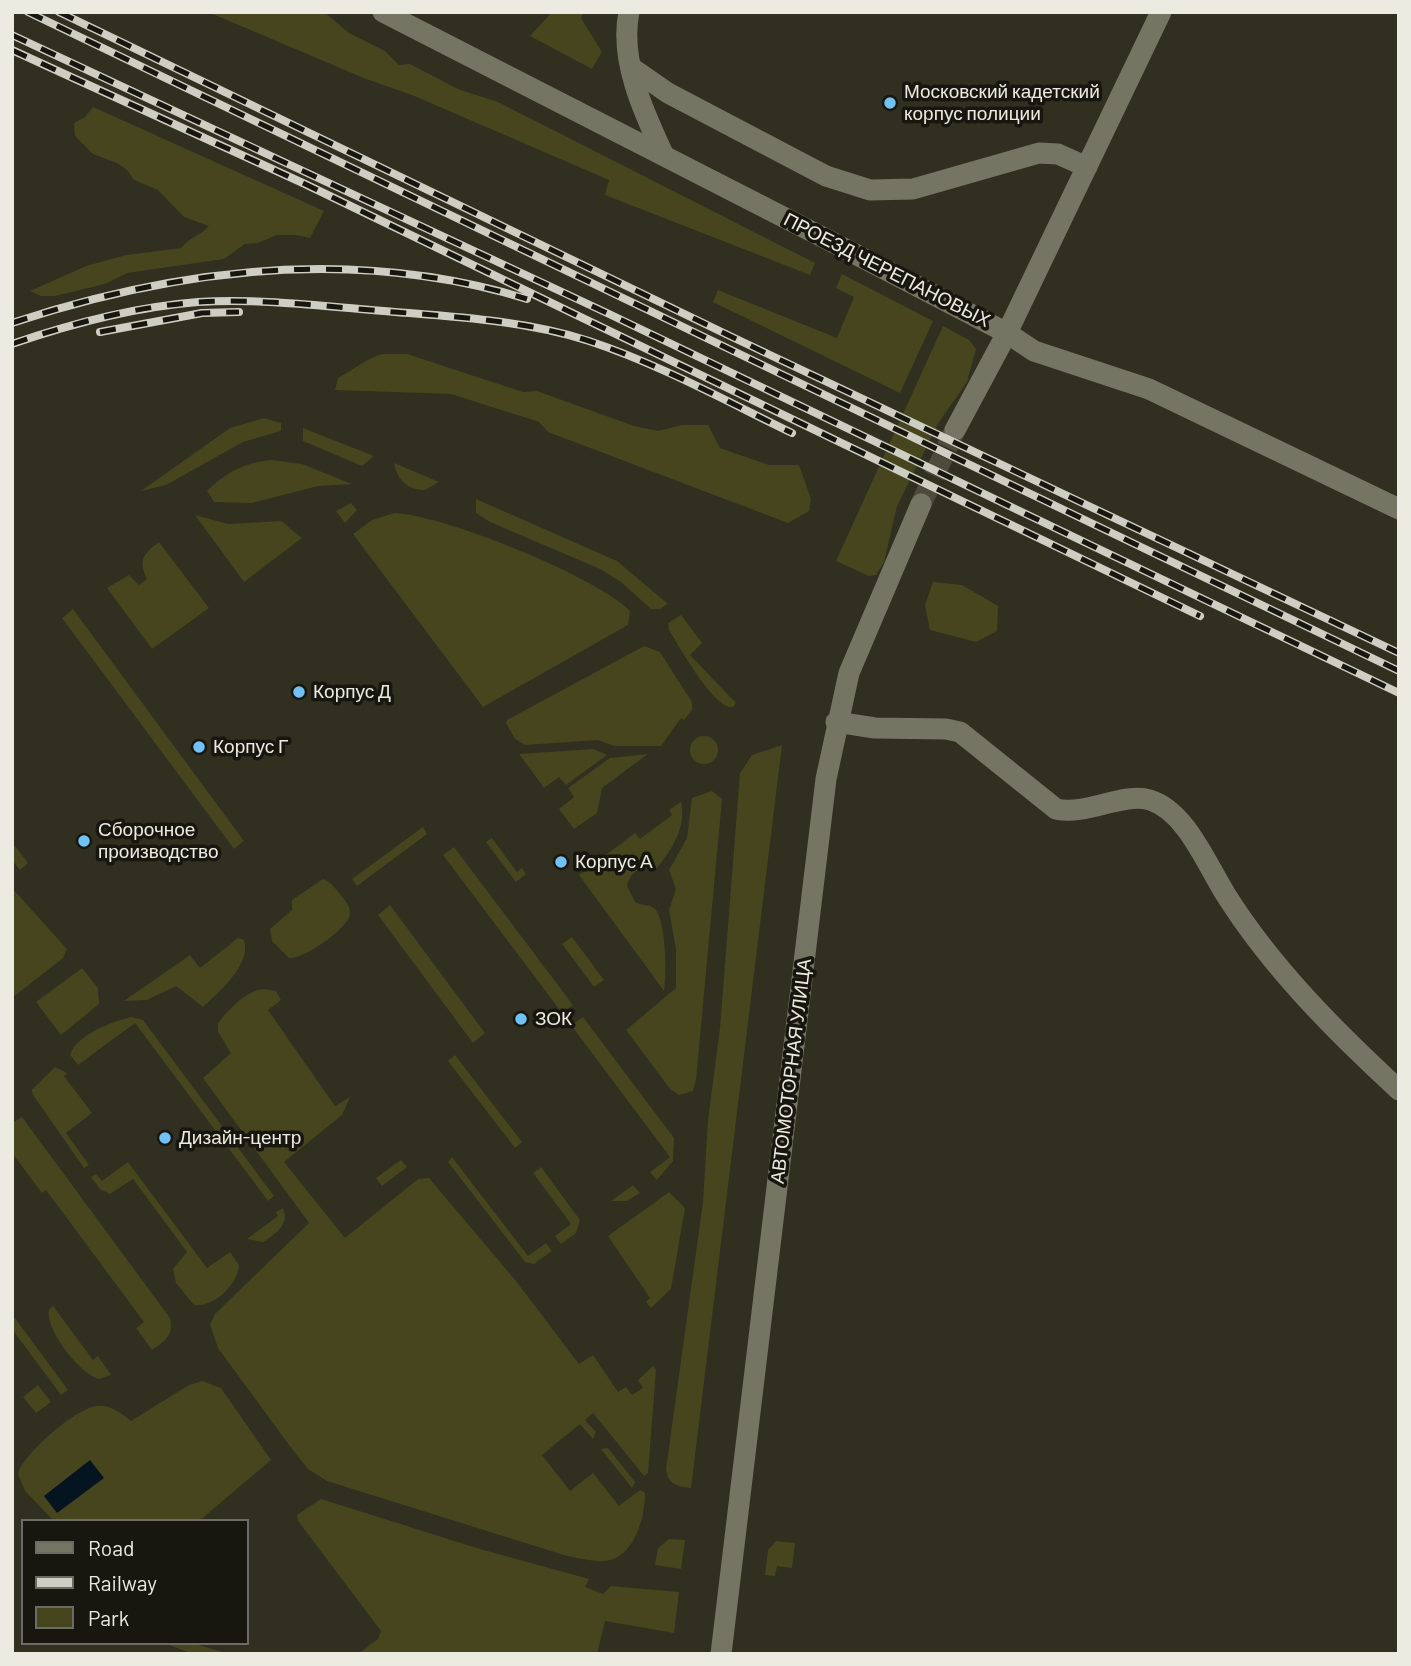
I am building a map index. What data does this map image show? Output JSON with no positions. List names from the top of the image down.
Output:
{
  "streets": {
    "street": ["ПРОЕЗД ЧЕРЕПАНОВЫХ", "АВТОМОТОРНАЯ УЛИЦА"]
  },
  "places": [
    "Московский кадетский корпус полиции",
    "Корпус Д",
    "Корпус Г",
    "Сборочное производство",
    "Корпус А",
    "ЗОК",
    "Дизайн-центр"
  ],
  "legend": ["Road", "Railway", "Park"]
}
